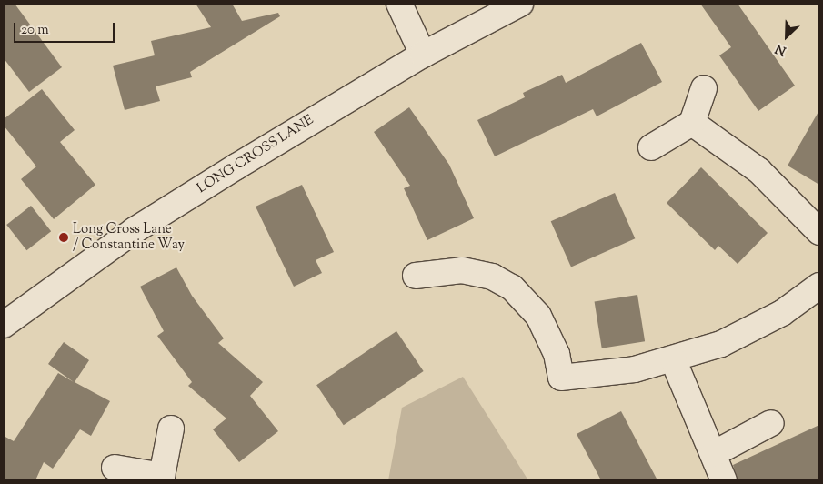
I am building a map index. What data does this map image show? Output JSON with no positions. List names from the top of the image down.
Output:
{
  "streets": {
    "street": ["LONG CROSS LANE"]
  },
  "places": ["Long Cross Lane / Constantine Way"],
  "scale_bar": "20 m",
  "north": "bottom left"
}
